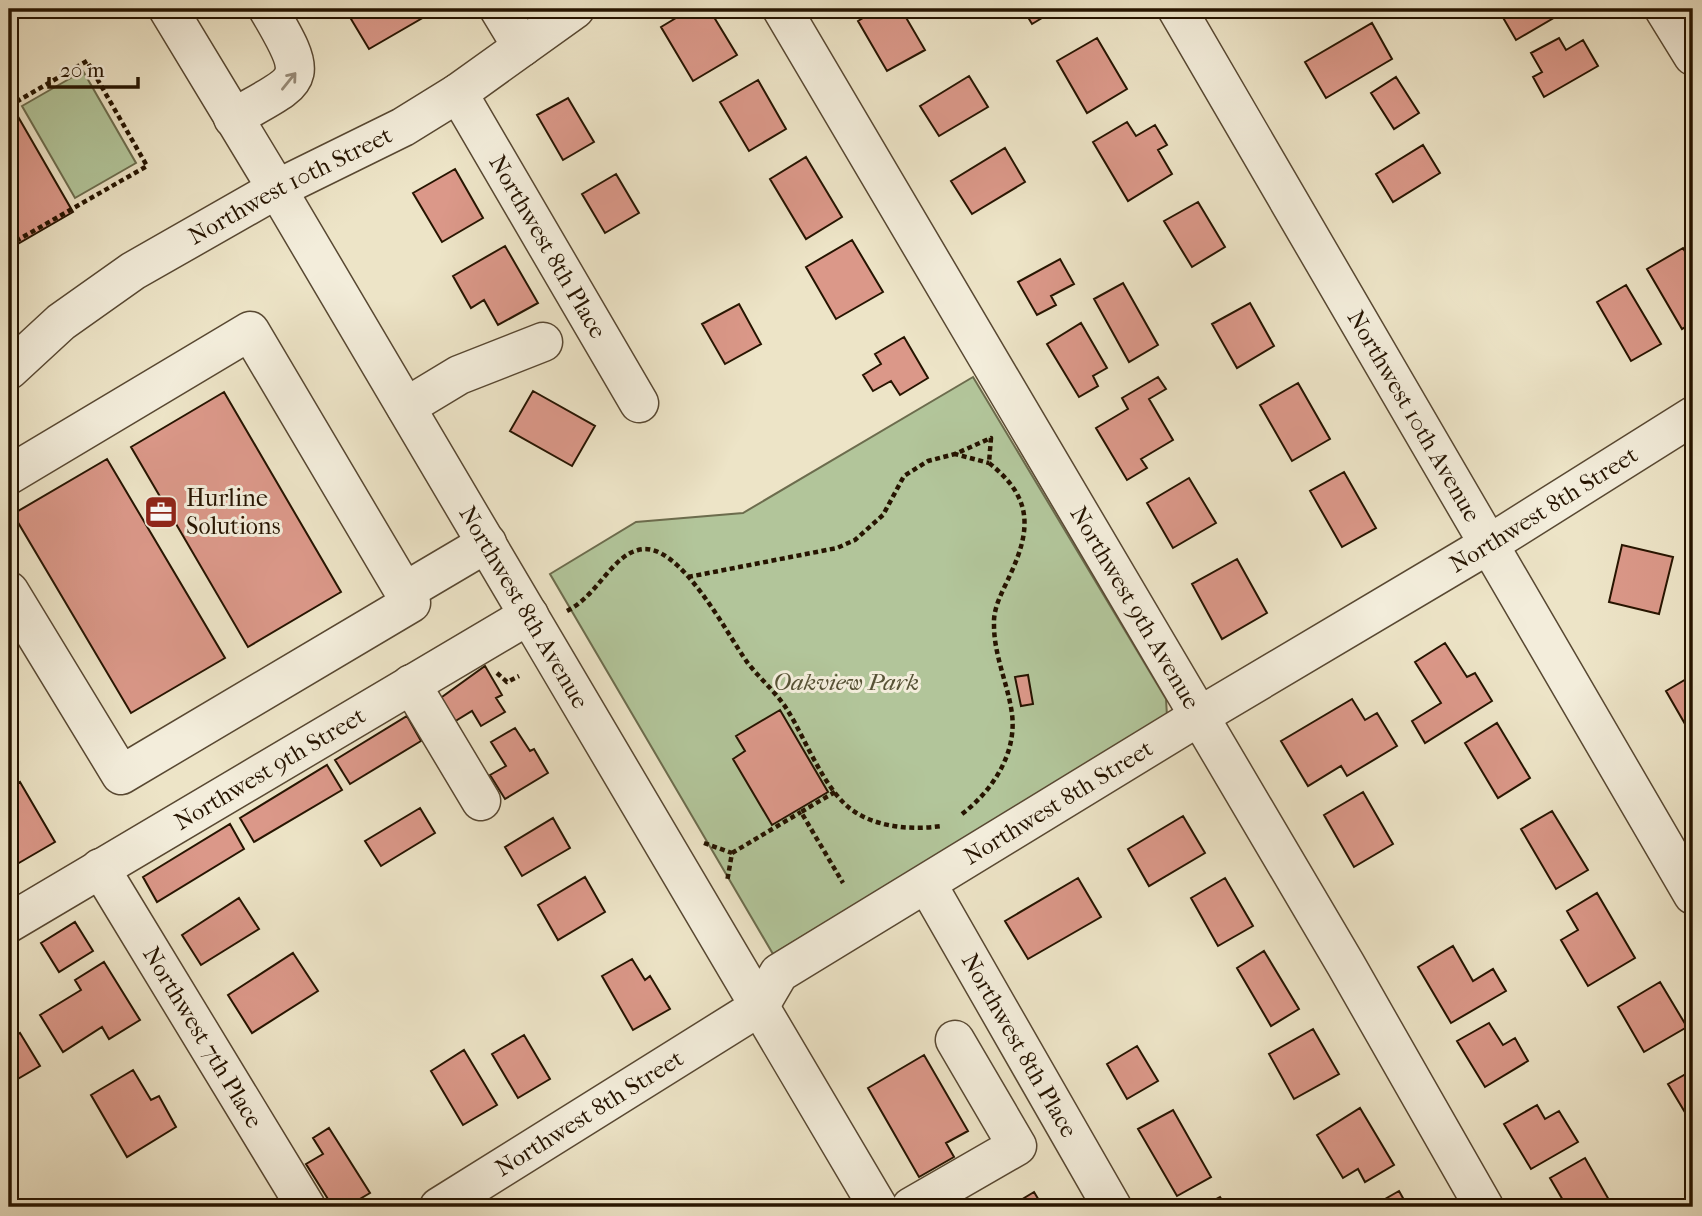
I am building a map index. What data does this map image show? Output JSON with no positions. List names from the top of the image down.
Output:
{
  "streets": {
    "street": [
      "Northwest 10th Street",
      "Northwest 8th Place",
      "Northwest 10th Avenue",
      "Northwest 8th Street",
      "Northwest 8th Avenue",
      "Northwest 9th Avenue",
      "Northwest 9th Street",
      "Northwest 7th Place"
    ]
  },
  "crossings": [
    ["Northwest 10th Street", "Northwest 8th Place"],
    ["Northwest 10th Street", "Northwest 8th Avenue"],
    ["Northwest 8th Place", "Northwest 8th Street"],
    ["Northwest 10th Avenue", "Northwest 8th Street"],
    ["Northwest 8th Street", "Northwest 8th Avenue"],
    ["Northwest 8th Street", "Northwest 9th Avenue"],
    ["Northwest 8th Avenue", "Northwest 9th Street"],
    ["Northwest 9th Street", "Northwest 7th Place"]
  ],
  "parks": ["Oakview Park"],
  "places": {
    "office": ["Hurline Solutions"]
  },
  "scale_bar": "20 m"
}
